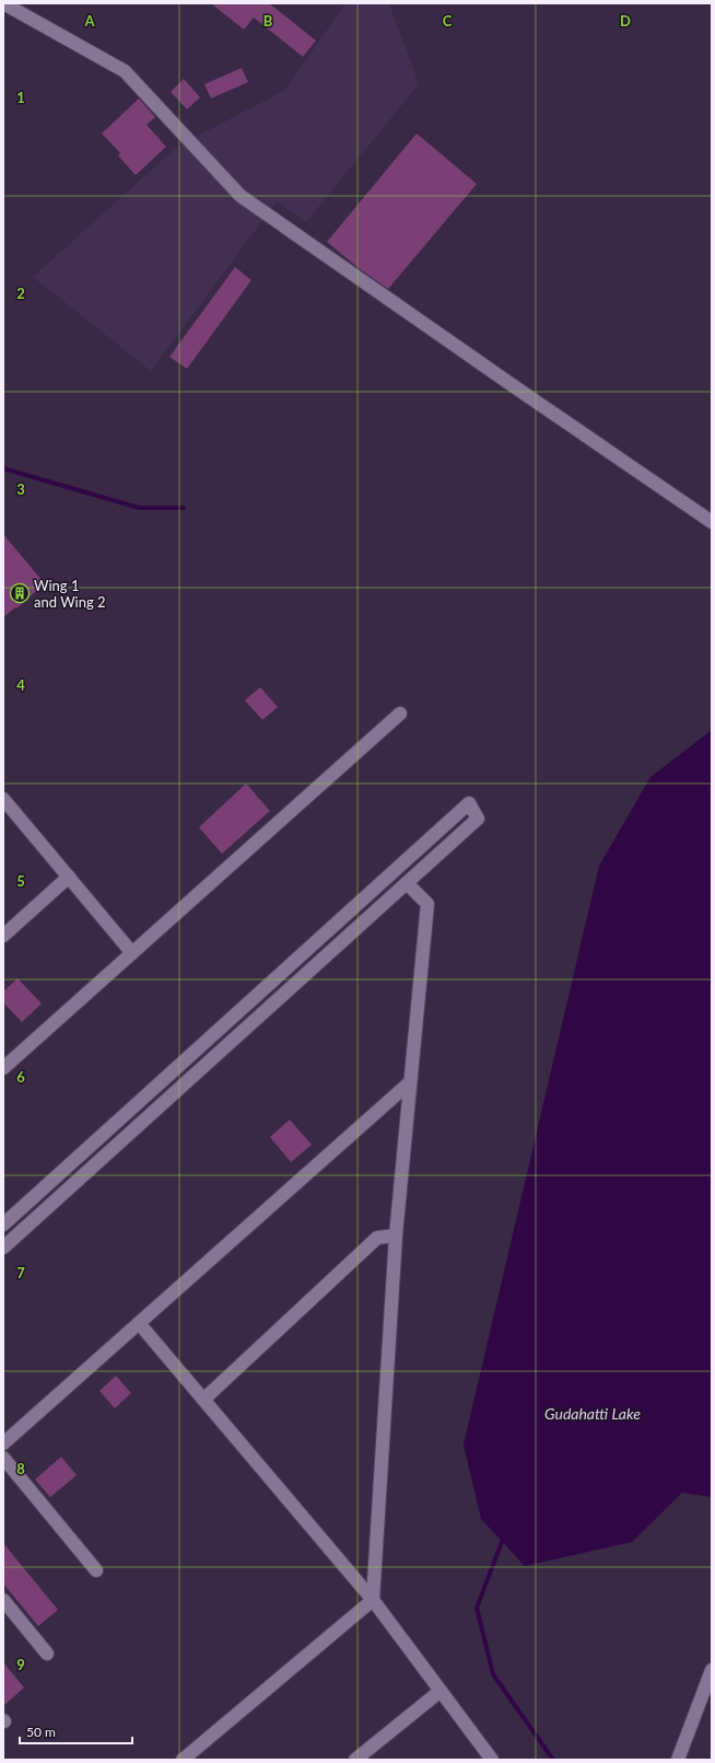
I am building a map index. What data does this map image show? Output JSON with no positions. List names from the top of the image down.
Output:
{
  "water": ["Gudahatti Lake"],
  "places": {
    "building": ["Wing 1 and Wing 2"]
  },
  "scale_bar": "50 m",
  "grid": {
    "columns": [
      "A",
      "B",
      "C",
      "D"
    ],
    "rows": [
      "1",
      "2",
      "3",
      "4",
      "5",
      "6",
      "7",
      "8",
      "9"
    ]
  }
}
